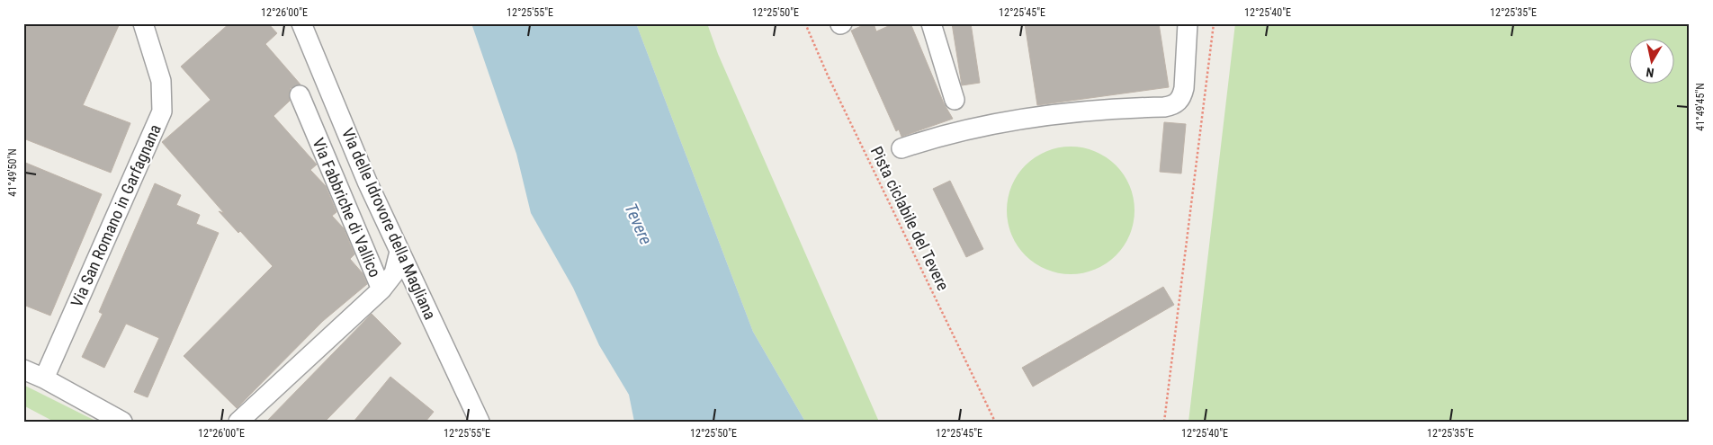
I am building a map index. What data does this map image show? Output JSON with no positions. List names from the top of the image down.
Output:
{
  "streets": {
    "street": ["Via Fabbriche di Vallico", "Via San Romano in Garfagnana", "Via delle Idrovore della Magliana"],
    "path": ["Pista ciclabile del Tevere"]
  },
  "water": ["Tevere"],
  "north": "bottom",
  "coordinates": [
    "12°26'00\"E",
    "12°25'55\"E",
    "12°25'50\"E",
    "12°25'45\"E",
    "12°25'40\"E",
    "12°25'35\"E",
    "41°49'45\"N",
    "41°49'50\"N"
  ]
}
